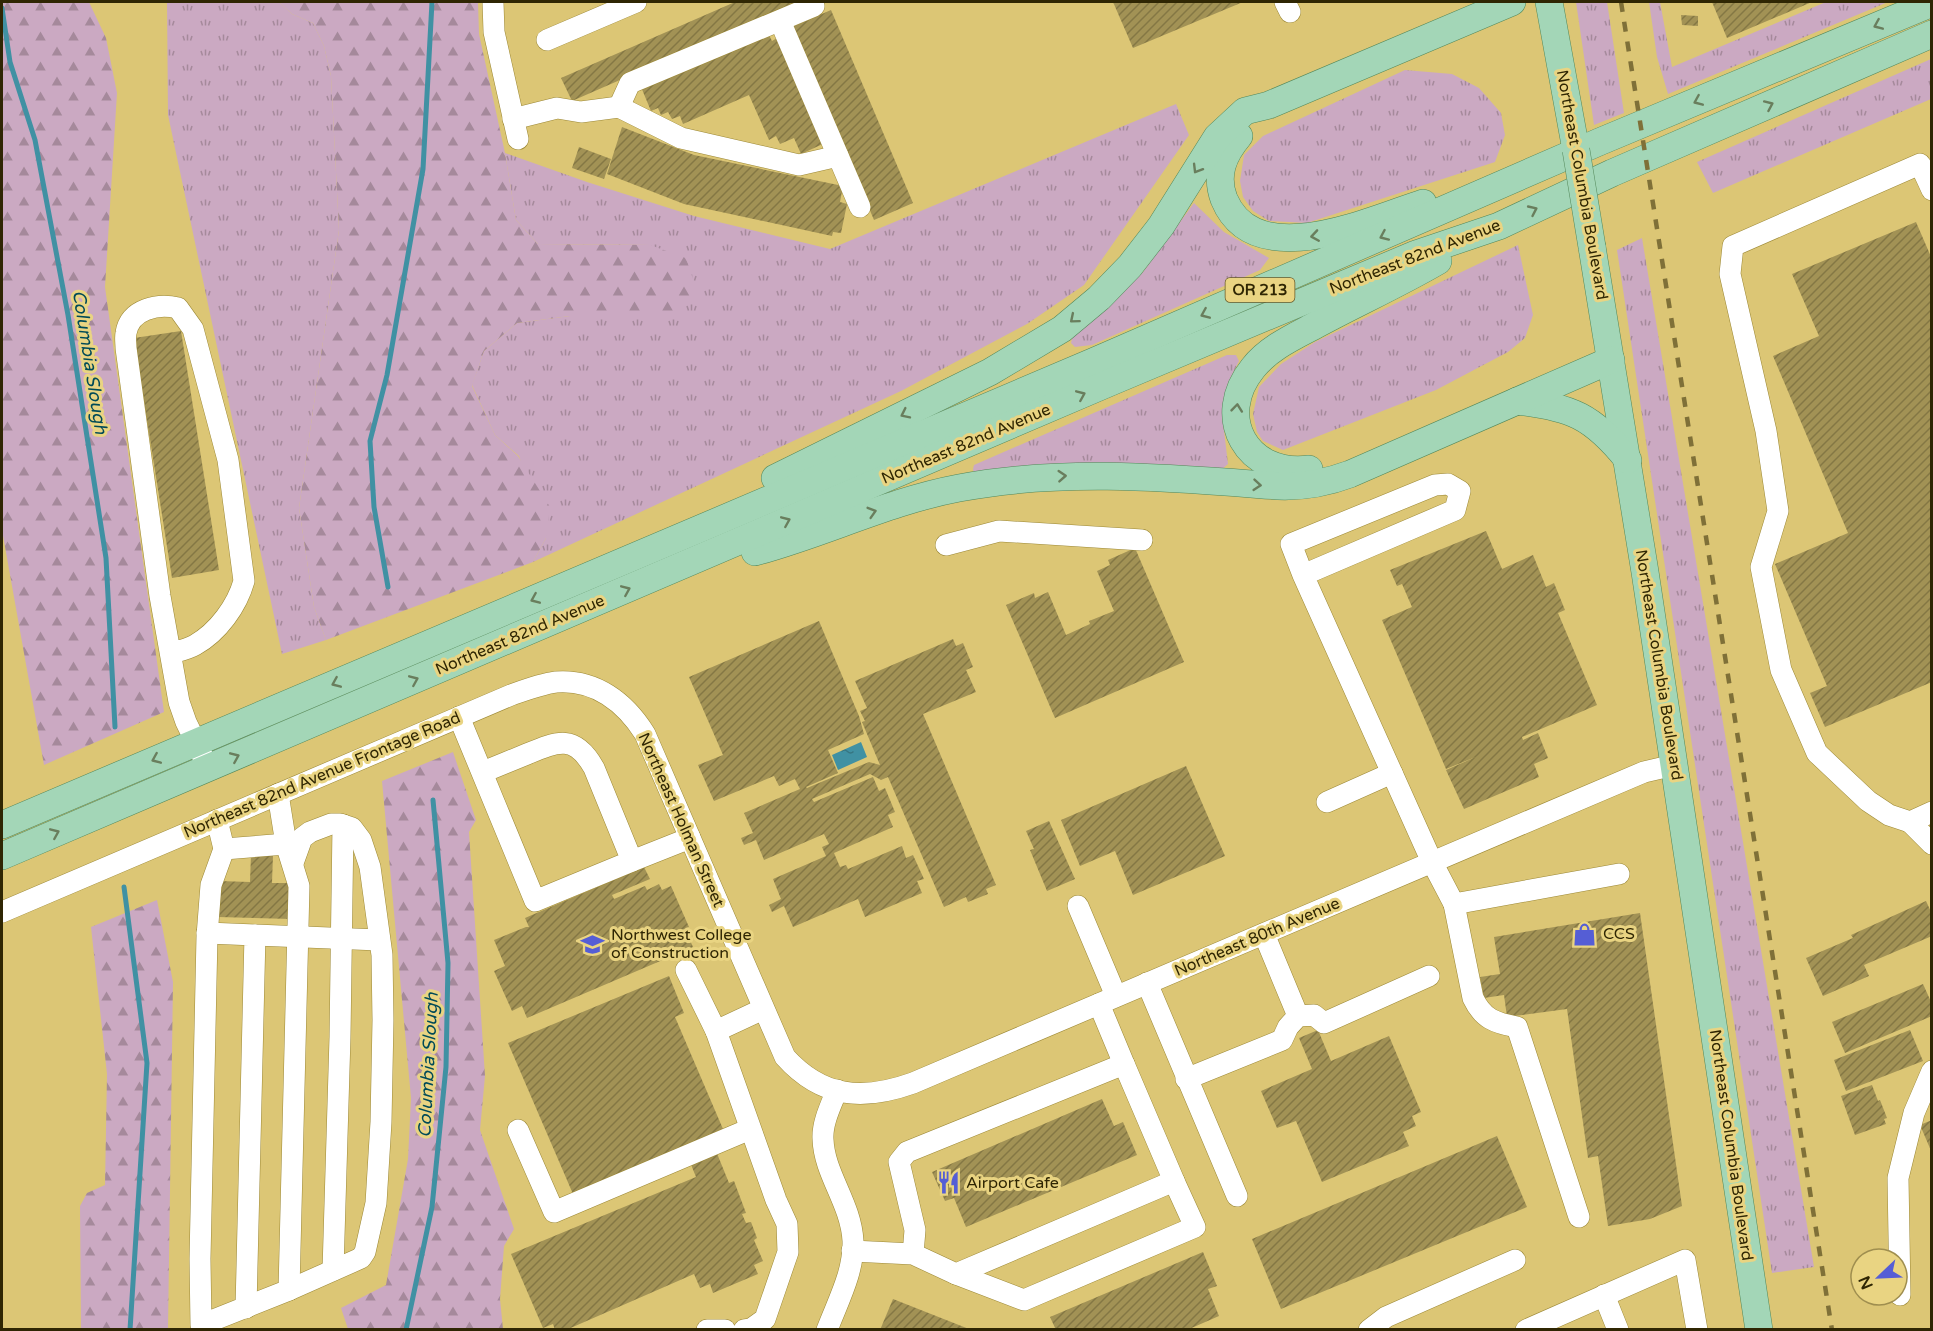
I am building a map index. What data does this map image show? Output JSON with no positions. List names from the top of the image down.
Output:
{
  "streets": {
    "main road": ["Northeast Columbia Boulevard", "Northeast 82nd Avenue", "OR 213"],
    "street": ["Northeast 82nd Avenue Frontage Road", "Northeast Holman Street", "Northeast 80th Avenue"]
  },
  "crossings": [
    ["Northeast Columbia Boulevard", "Northeast 80th Avenue"],
    ["Northeast 82nd Avenue Frontage Road", "Northeast Holman Street"],
    ["Northeast Holman Street", "Northeast 80th Avenue"]
  ],
  "water": ["Columbia Slough"],
  "places": {
    "shop": ["CCS"],
    "school or university": ["Northwest College of Construction"],
    "restaurant": ["Airport Cafe"]
  },
  "north": "bottom left"
}
